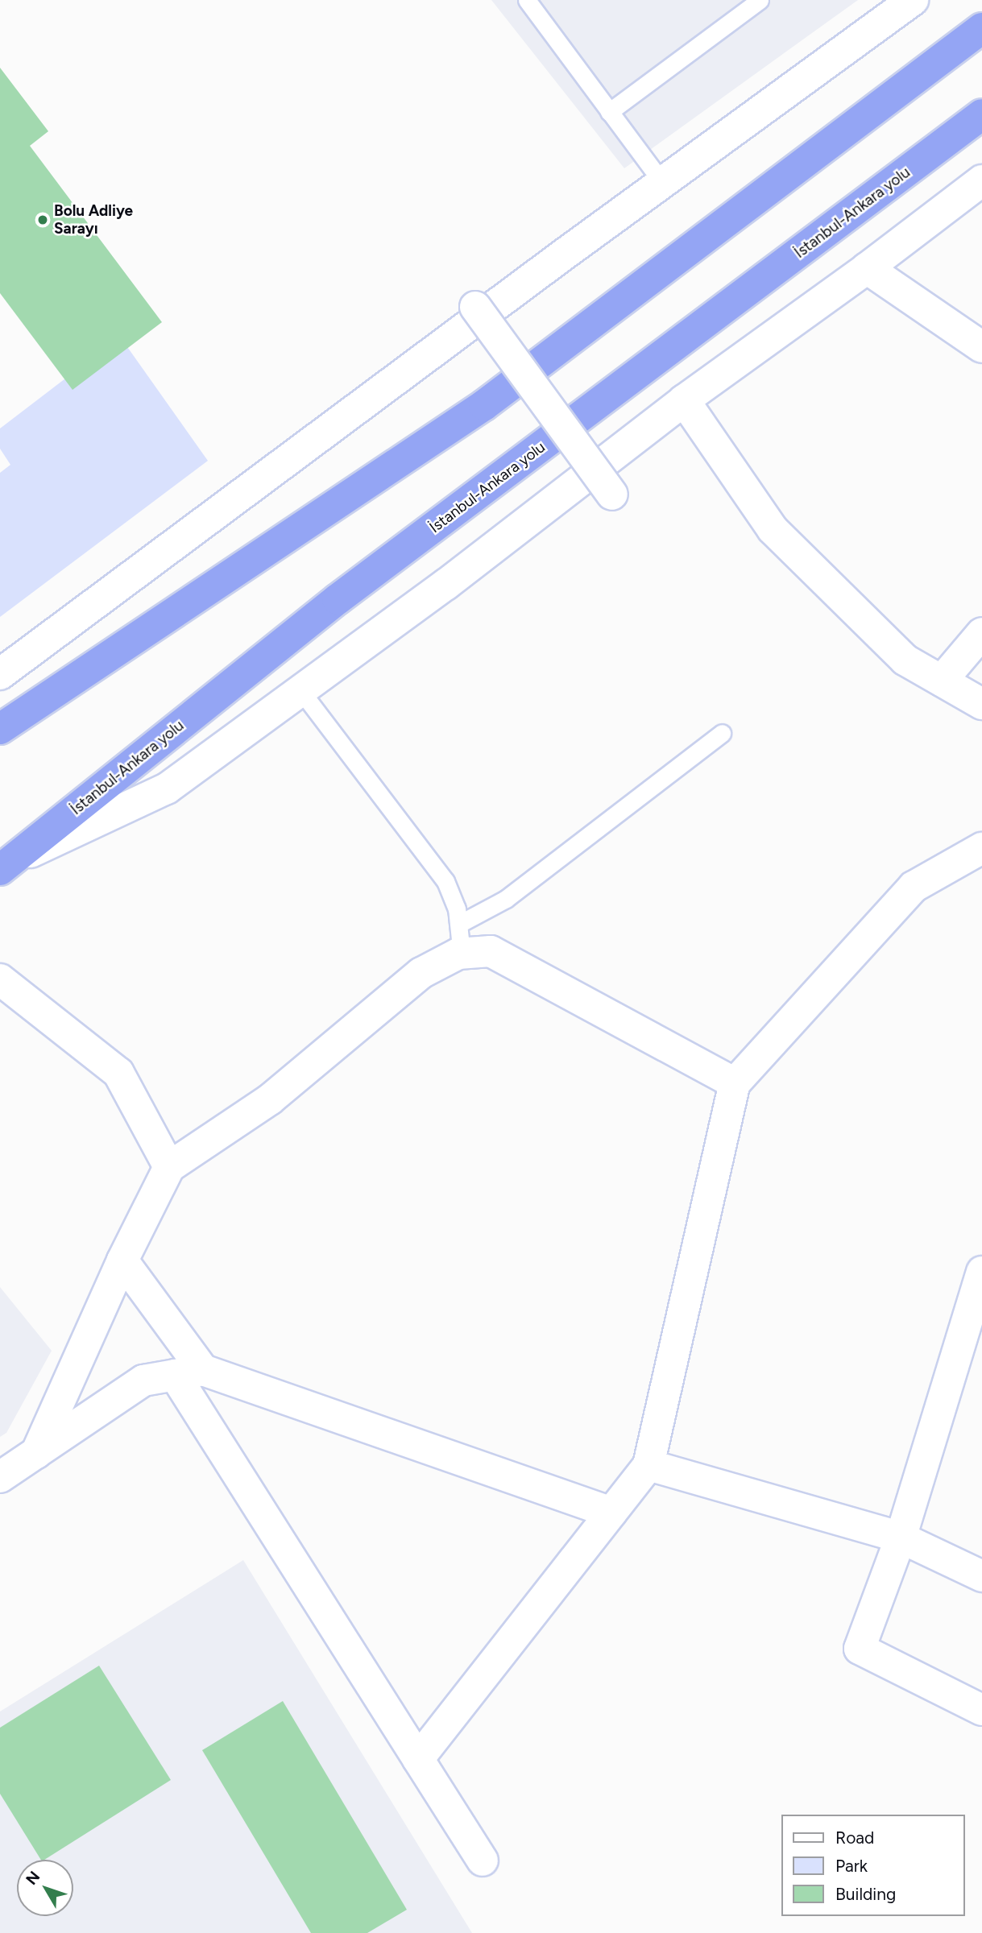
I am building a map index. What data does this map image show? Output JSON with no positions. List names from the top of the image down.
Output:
{
  "streets": {
    "highway": ["İstanbul-Ankara yolu"]
  },
  "places": ["Bolu Adliye Sarayı"],
  "legend": ["Road", "Park", "Building"],
  "north": "top left"
}
